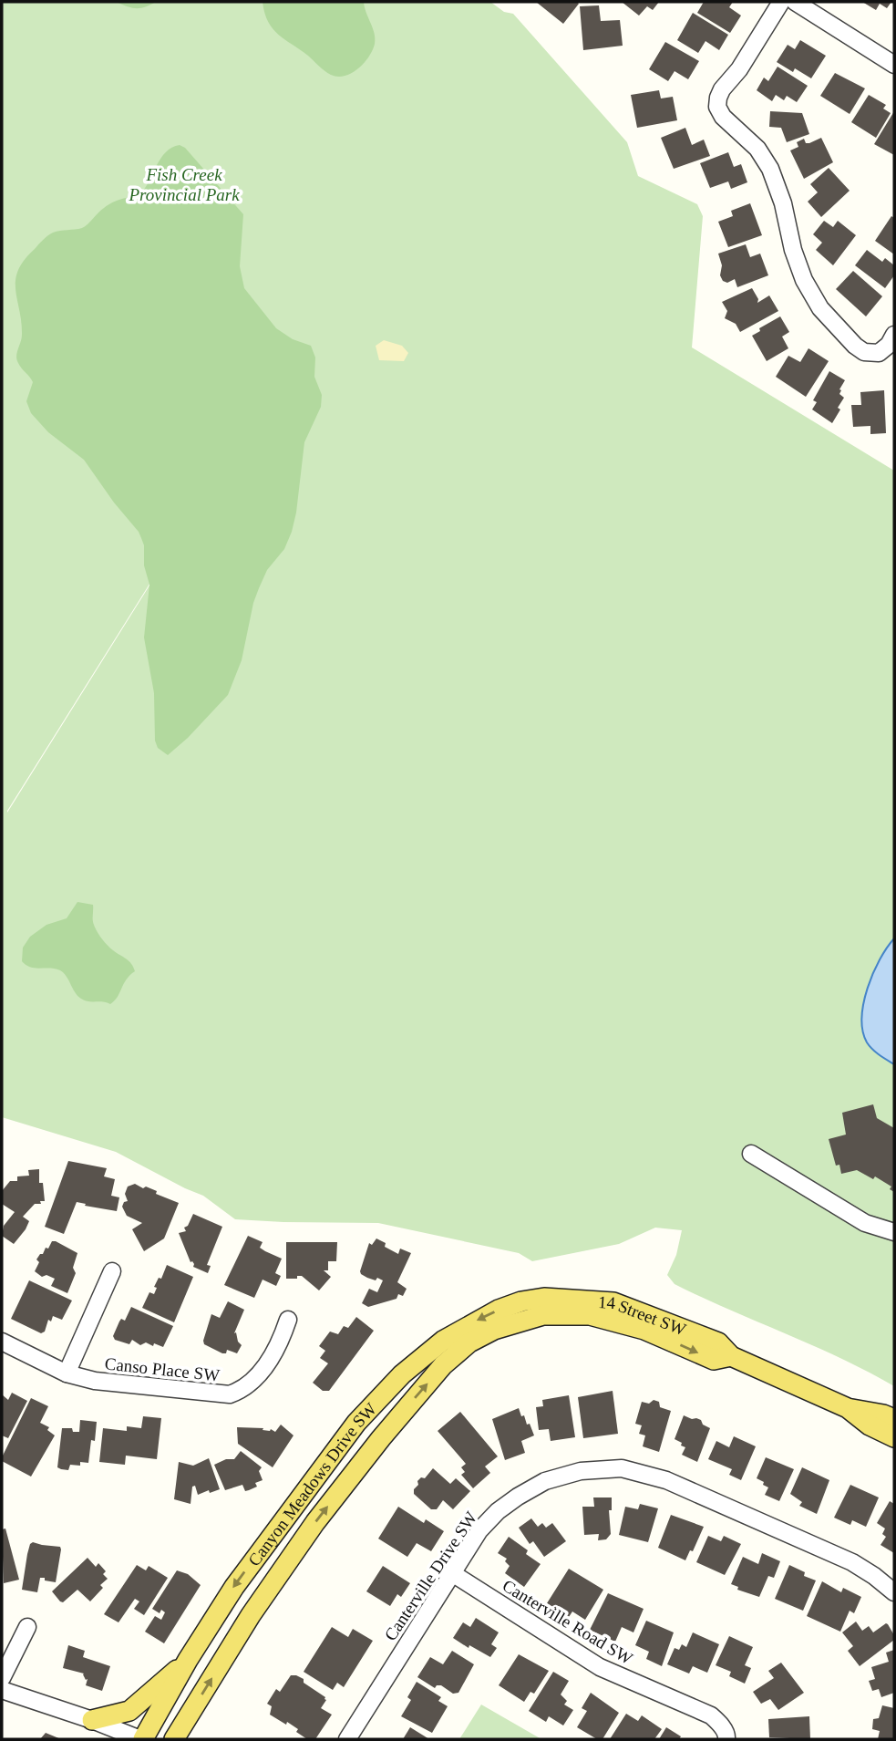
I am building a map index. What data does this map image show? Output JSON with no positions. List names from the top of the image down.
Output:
{
  "streets": {
    "main road": ["14 Street SW", "Canyon Meadows Drive SW"],
    "street": ["Canso Place SW", "Canterville Drive SW", "Canterville Road SW"]
  },
  "crossings": [
    ["14 Street SW", "Canyon Meadows Drive SW"],
    ["Canterville Drive SW", "Canterville Road SW"]
  ],
  "parks": ["Fish Creek Provincial Park"]
}
